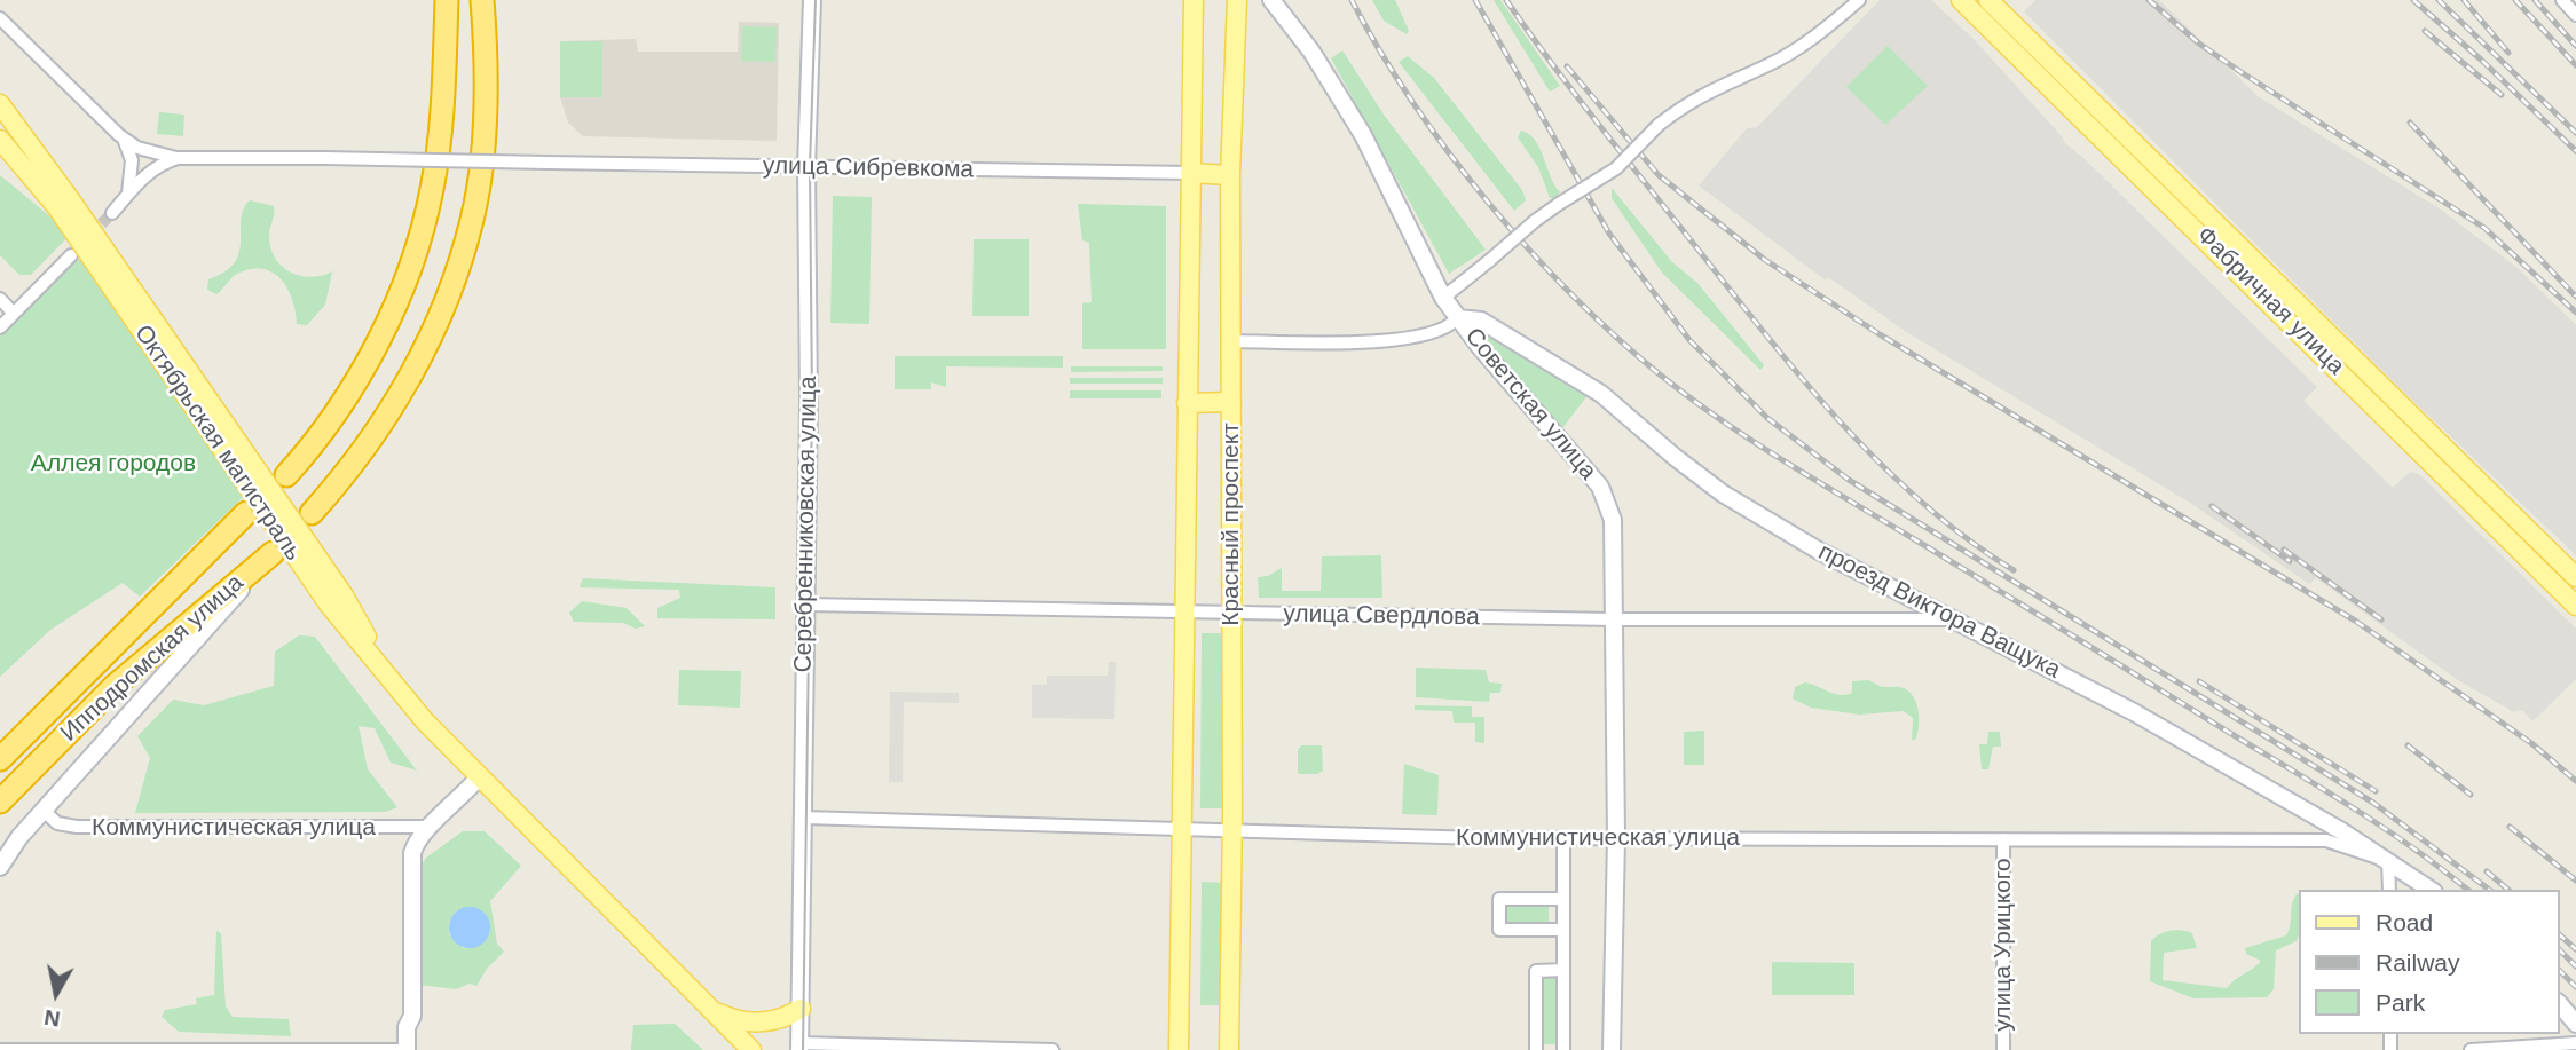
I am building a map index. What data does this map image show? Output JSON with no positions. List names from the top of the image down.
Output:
{
  "streets": {
    "highway": ["Ипподромская улица"],
    "main road": ["Фабричная улица", "Октябрьская магистраль", "Красный проспект"],
    "street": [
      "улица Сибревкома",
      "Советская улица",
      "Серебренниковская улица",
      "проезд Виктора Ващука",
      "улица Свердлова",
      "Коммунистическая улица",
      "улица Урицкого"
    ]
  },
  "crossings": [
    ["улица Сибревкома", "Серебренниковская улица"],
    ["улица Сибревкома", "Красный проспект"],
    ["Советская улица", "проезд Виктора Ващука"],
    ["Советская улица", "улица Свердлова"],
    ["Советская улица", "Коммунистическая улица"],
    ["Серебренниковская улица", "улица Свердлова"],
    ["Серебренниковская улица", "Коммунистическая улица"],
    ["Красный проспект", "улица Свердлова"],
    ["Красный проспект", "Коммунистическая улица"],
    ["проезд Виктора Ващука", "улица Свердлова"],
    ["проезд Виктора Ващука", "Коммунистическая улица"],
    ["Коммунистическая улица", "улица Урицкого"]
  ],
  "parks": ["Аллея городов"],
  "legend": ["Road", "Railway", "Park"],
  "north": "bottom"
}
